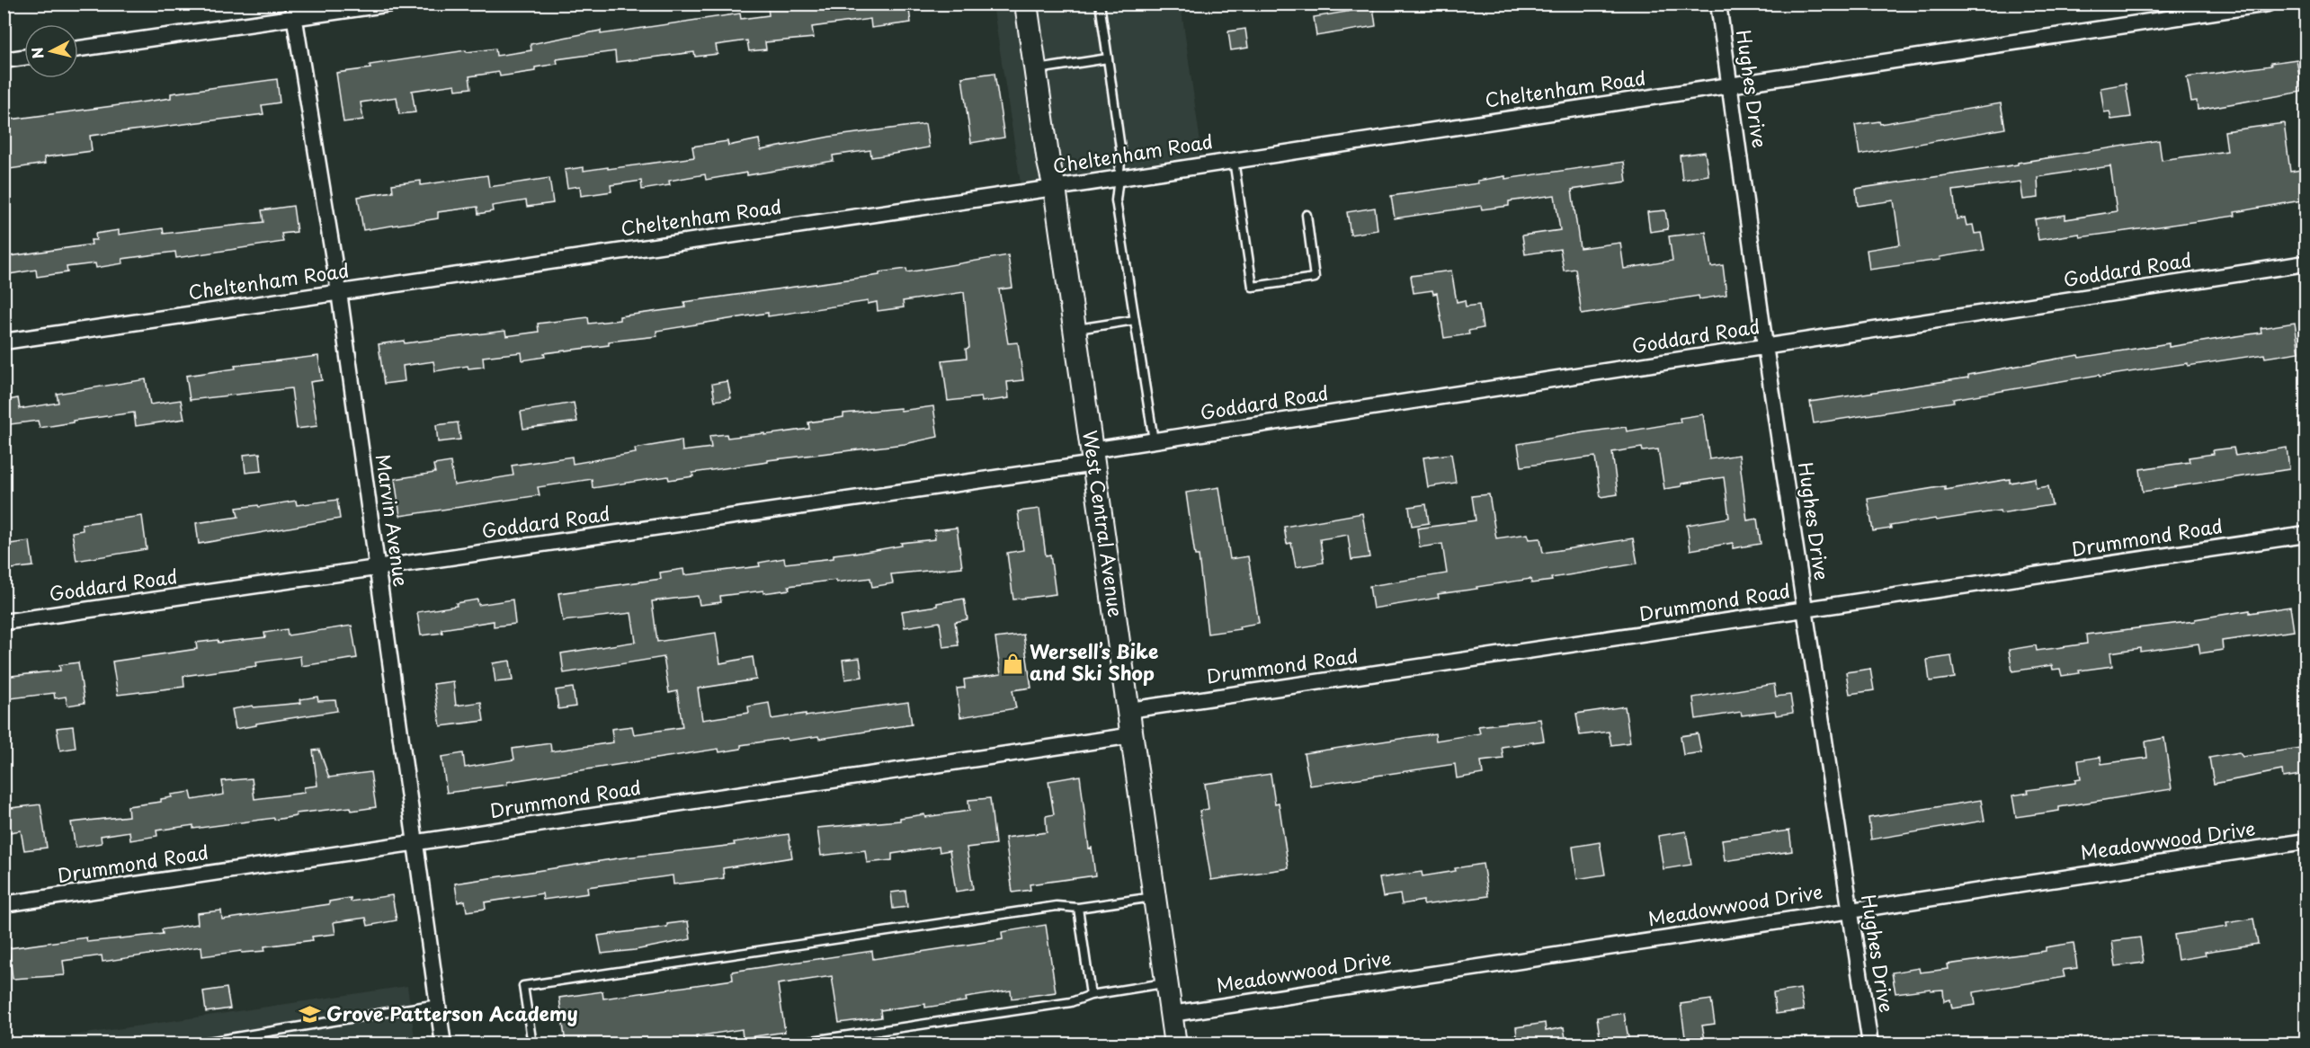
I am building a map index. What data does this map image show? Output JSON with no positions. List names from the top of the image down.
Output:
{
  "streets": {
    "main road": ["West Central Avenue"],
    "street": [
      "Hughes Drive",
      "Cheltenham Road",
      "Goddard Road",
      "Marvin Avenue",
      "Drummond Road",
      "Meadowwood Drive"
    ]
  },
  "crossings": [
    ["Hughes Drive", "Cheltenham Road"],
    ["Hughes Drive", "Goddard Road"],
    ["Hughes Drive", "Drummond Road"],
    ["Hughes Drive", "Meadowwood Drive"],
    ["Cheltenham Road", "Marvin Avenue"],
    ["Cheltenham Road", "West Central Avenue"],
    ["Goddard Road", "Marvin Avenue"],
    ["Goddard Road", "West Central Avenue"],
    ["Marvin Avenue", "Drummond Road"],
    ["West Central Avenue", "Drummond Road"],
    ["West Central Avenue", "Meadowwood Drive"]
  ],
  "places": {
    "shop": ["Wersell’s Bike and Ski Shop"],
    "school or university": ["Grove Patterson Academy"]
  },
  "north": "left"
}
